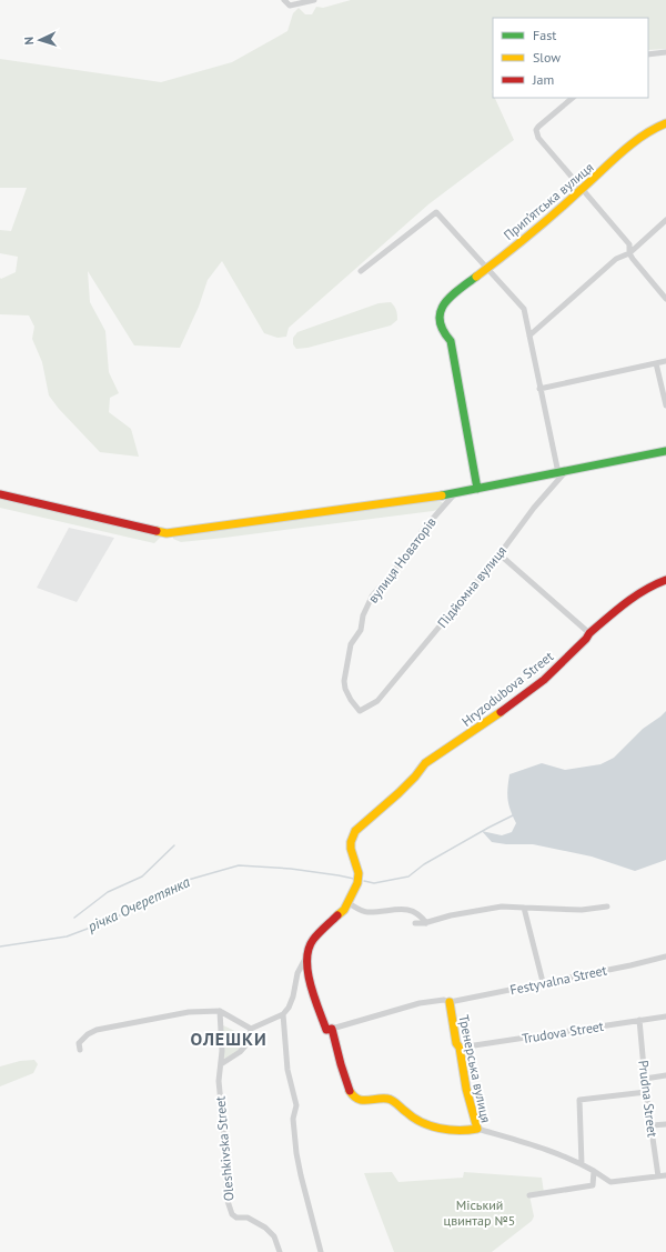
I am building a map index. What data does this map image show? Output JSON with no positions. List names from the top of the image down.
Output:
{
  "streets": {
    "street": [
      "Прип’ятська вулиця",
      "вулиця Новаторів",
      "Підйомна вулиця",
      "Hryzodubova Street",
      "Festyvalna Street",
      "Trudova Street",
      "Тренерська вулиця",
      "Prudna Street",
      "Oleshkivska Street"
    ]
  },
  "crossings": [
    ["вулиця Новаторів", "Підйомна вулиця"],
    ["Festyvalna Street", "Тренерська вулиця"],
    ["Trudova Street", "Тренерська вулиця"],
    ["Trudova Street", "Prudna Street"]
  ],
  "districts": ["ОЛЕШКИ"],
  "water": ["річка Очеретянка"],
  "parks": ["Міський цвинтар №5"],
  "legend": ["Fast", "Slow", "Jam"],
  "north": "left"
}
